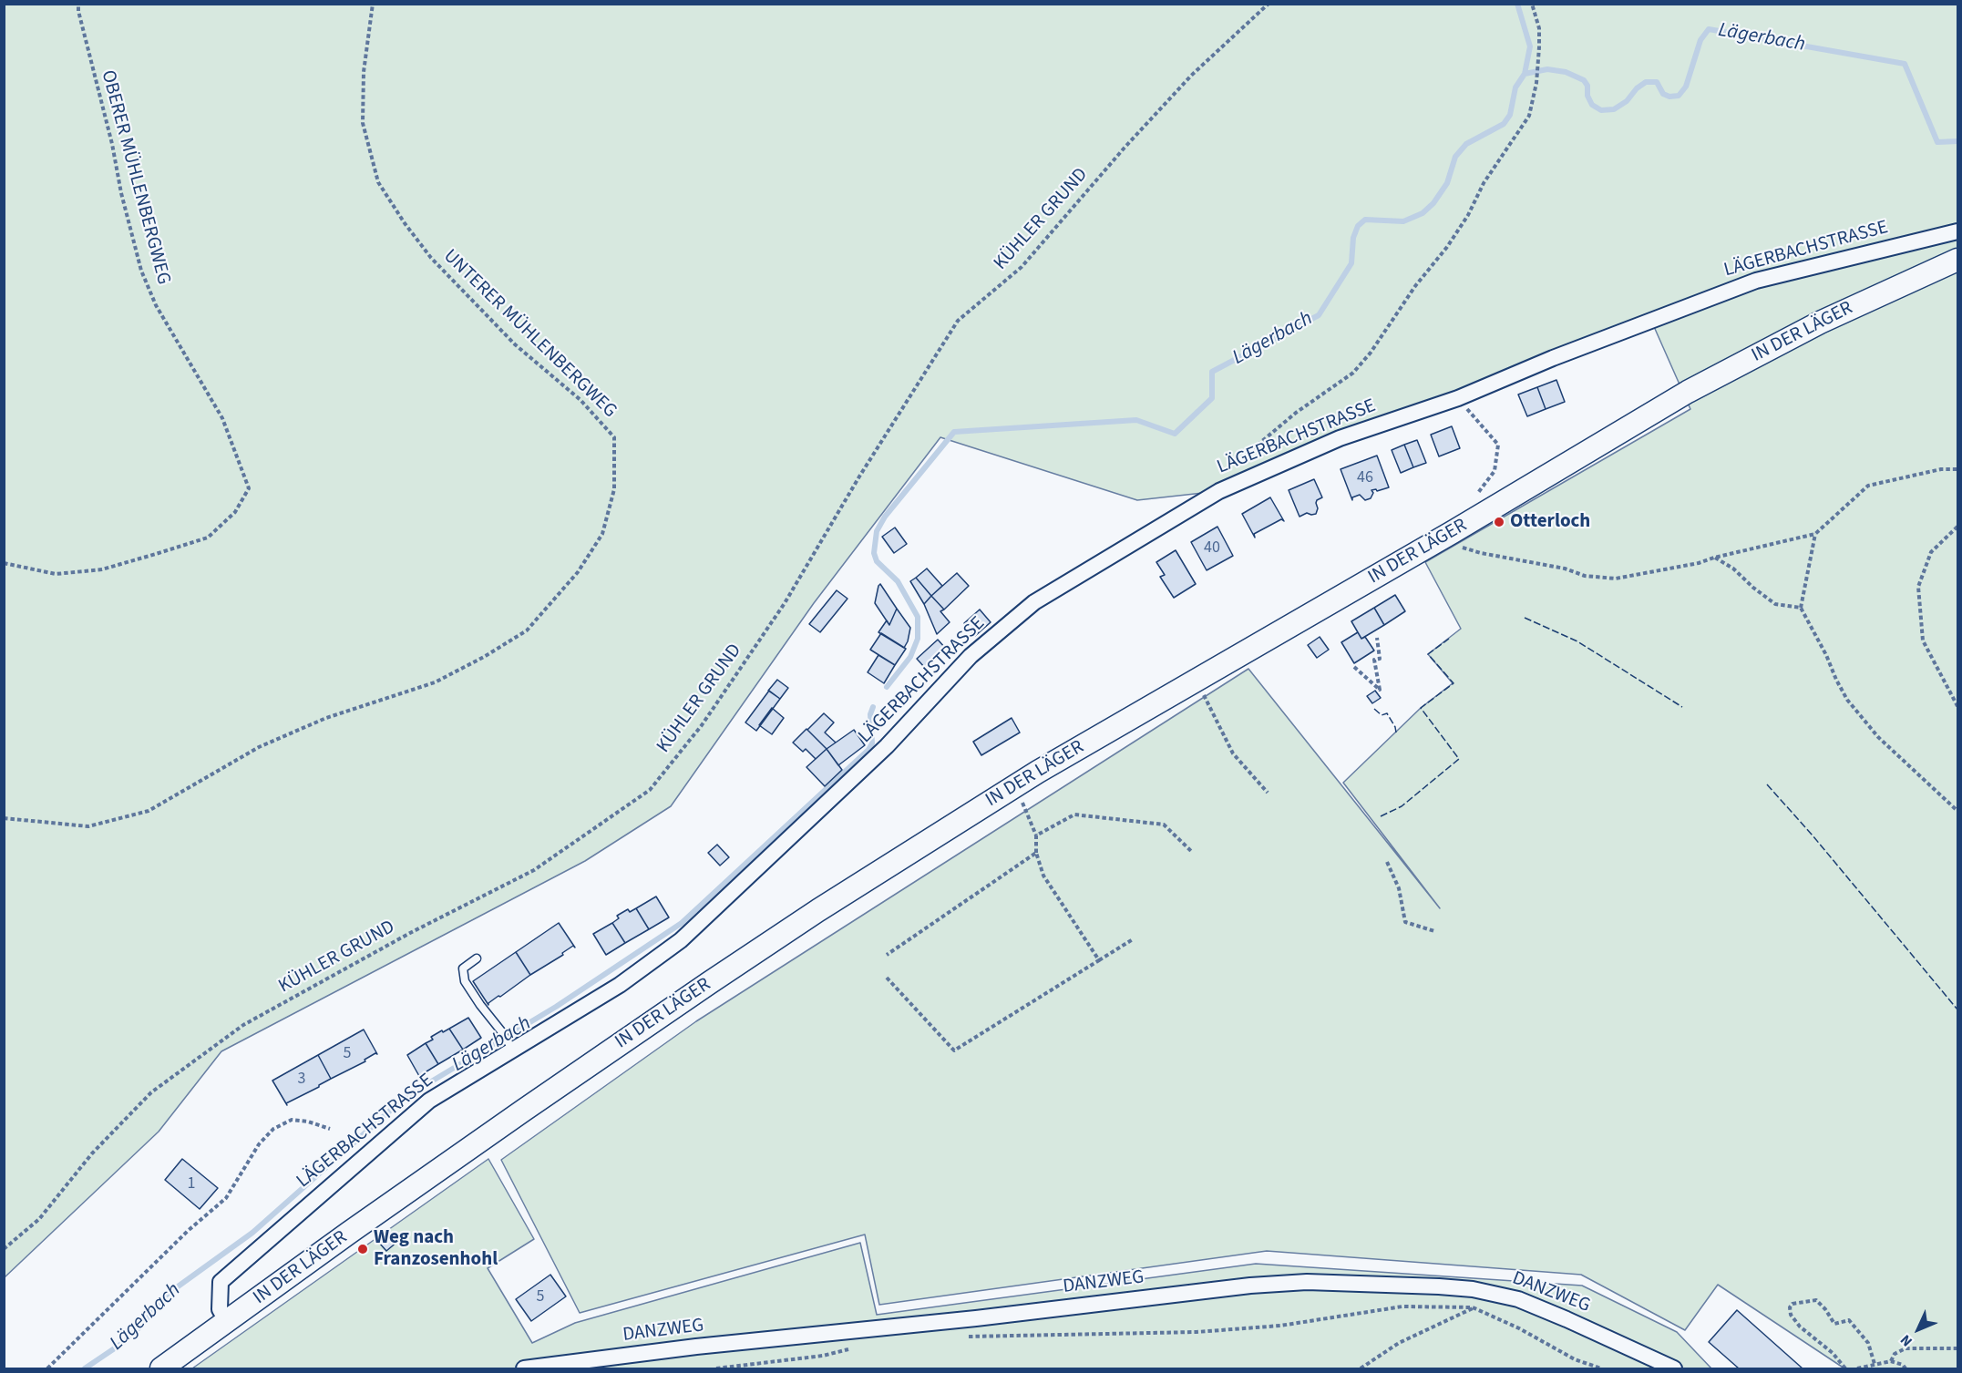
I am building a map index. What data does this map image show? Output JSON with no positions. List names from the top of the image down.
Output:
{
  "streets": {
    "main road": ["IN DER LÄGER"],
    "street": ["LÄGERBACHSTRASSE", "DANZWEG"],
    "path": ["OBERER MÜHLENBERGWEG", "KÜHLER GRUND", "UNTERER MÜHLENBERGWEG"]
  },
  "crossings": [
    ["LÄGERBACHSTRASSE", "IN DER LÄGER"]
  ],
  "water": ["Lägerbach"],
  "places": ["Otterloch", "Weg nach Franzosenhohl"],
  "house_numbers": [
    "46",
    "40",
    "5",
    "3",
    "1",
    "5"
  ],
  "north": "bottom left"
}
